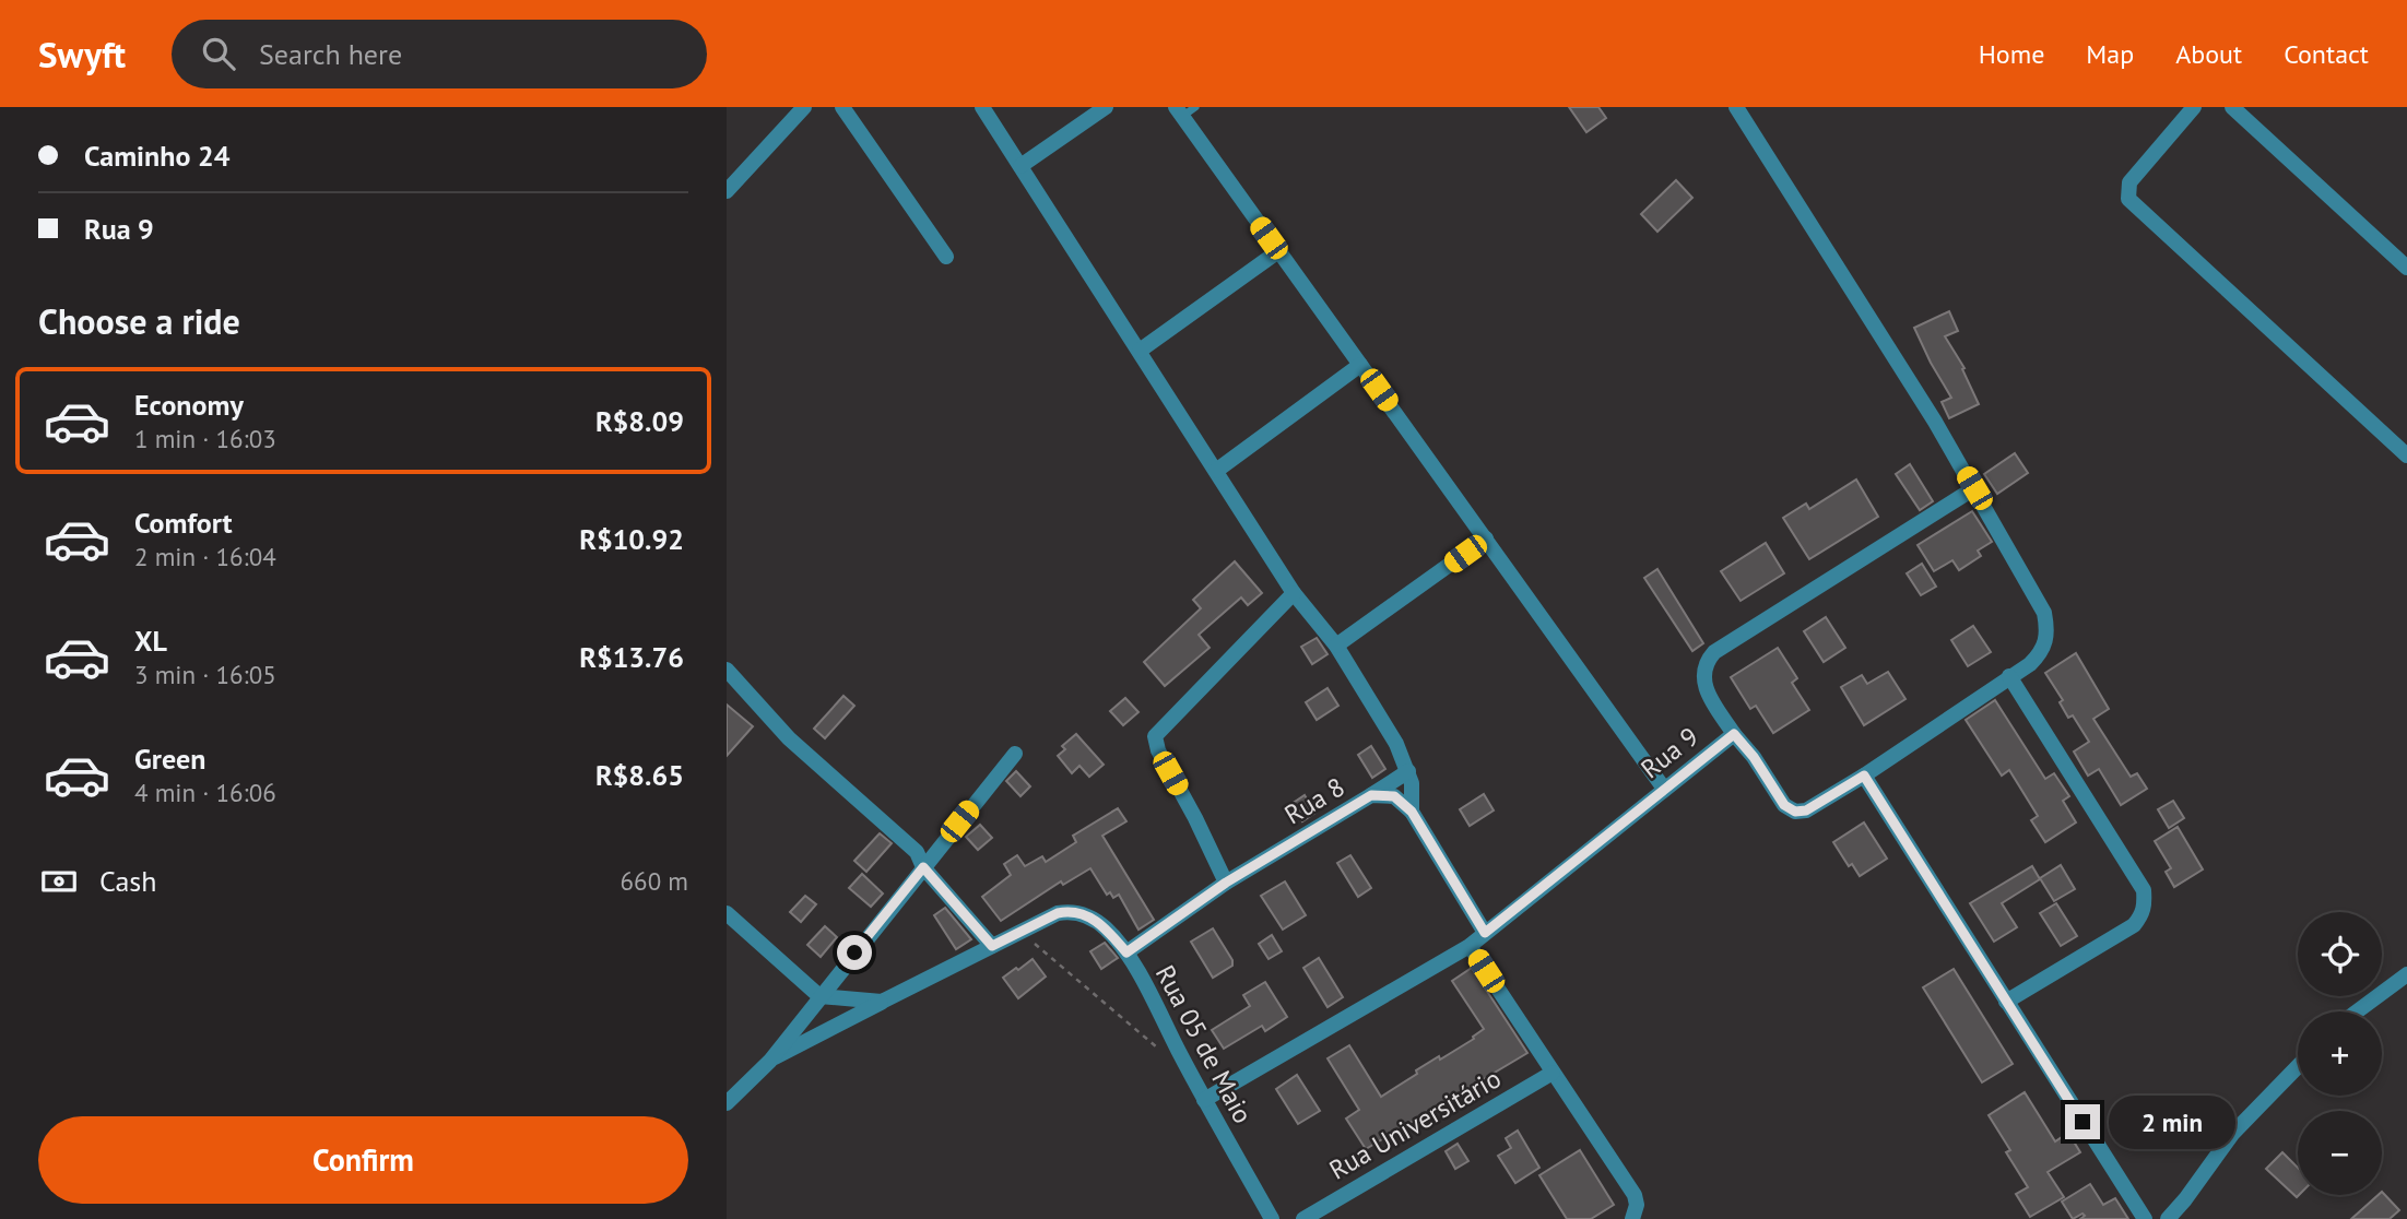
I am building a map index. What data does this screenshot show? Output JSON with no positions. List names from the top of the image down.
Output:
{
  "streets": {
    "street": [
      "Rua 9",
      "Rua 8",
      "Rua 05 de Maio",
      "Rua Universitário"
    ]
  },
  "crossings": [
    ["Rua 9", "Rua 05 de Maio"],
    ["Rua 8", "Rua 05 de Maio"]
  ],
  "page": {
    "header": "Swyft",
    "search": "Search here",
    "nav": [
      "Home",
      "Map",
      "About",
      "Contact"
    ],
    "banner": ["Caminho 24", "Rua 9"],
    "heading": "Choose a ride",
    "list": [
      {
        "name": "Economy",
        "note": "1 min · 16:03",
        "value": "R$8.09"
      },
      {
        "name": "Comfort",
        "note": "2 min · 16:04",
        "value": "R$10.92"
      },
      {
        "name": "XL",
        "note": "3 min · 16:05",
        "value": "R$13.76"
      },
      {
        "name": "Green",
        "note": "4 min · 16:06",
        "value": "R$8.65"
      }
    ],
    "pay": ["Cash", "660 m"],
    "map_buttons": ["+", "−"],
    "bubble": "2 min",
    "buttons": "Confirm"
  }
}
